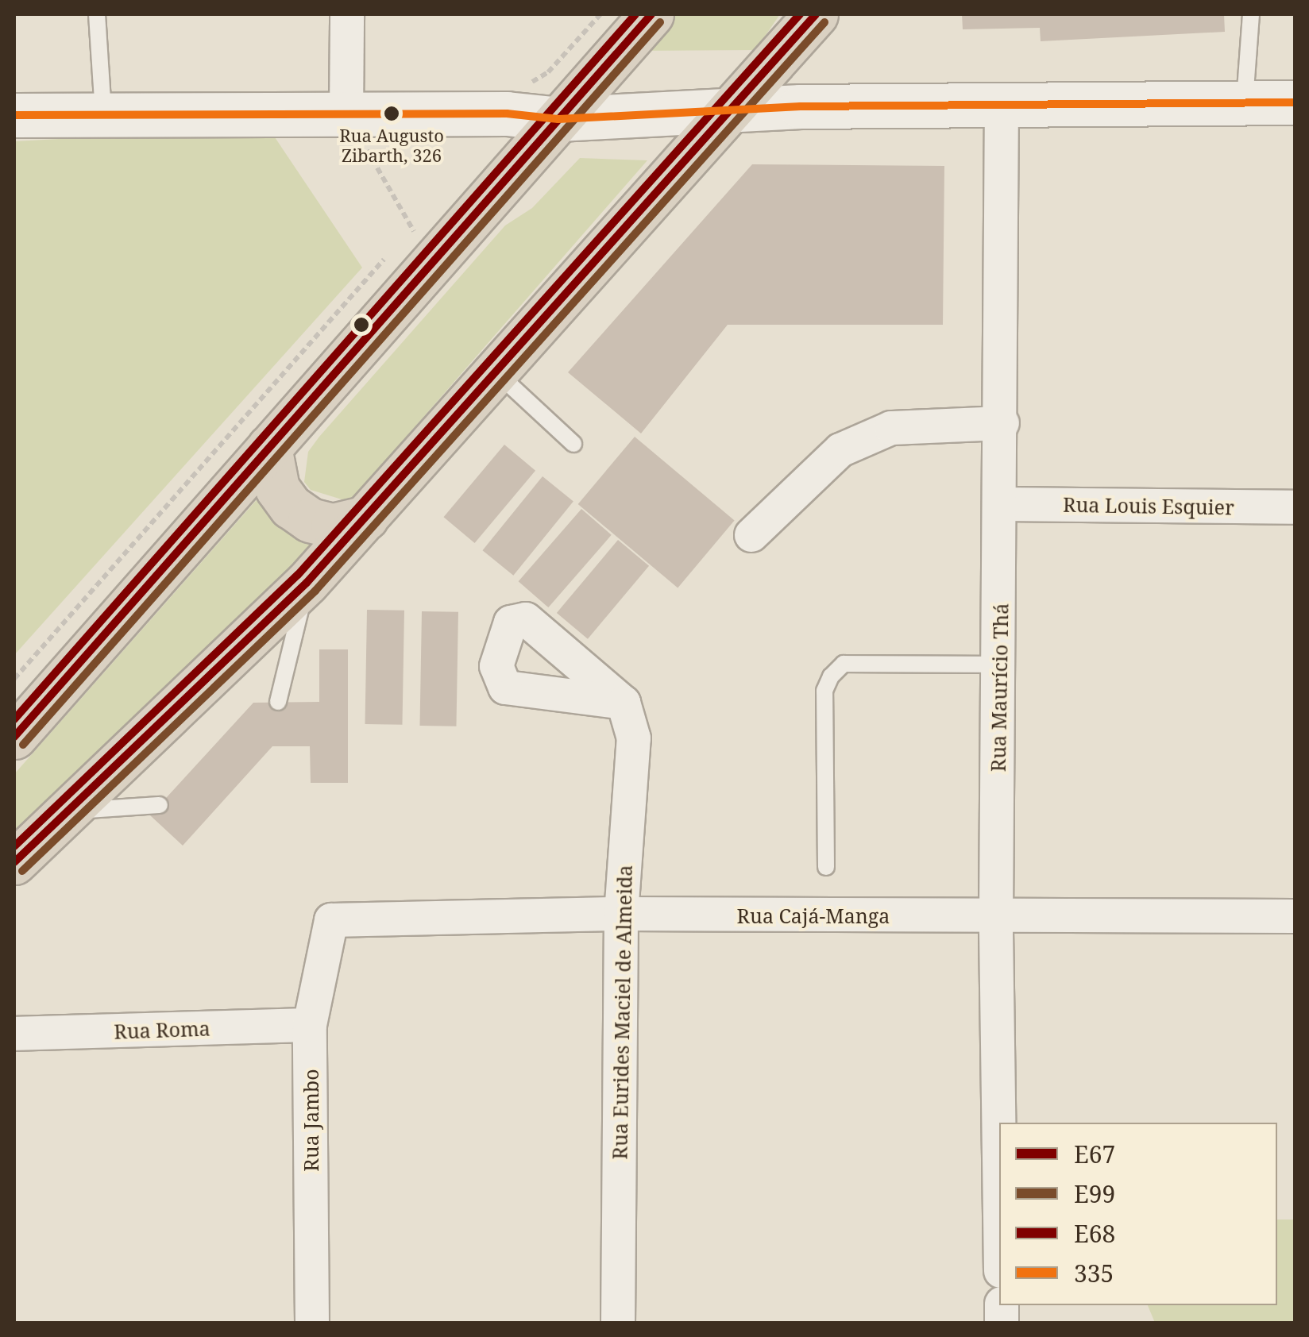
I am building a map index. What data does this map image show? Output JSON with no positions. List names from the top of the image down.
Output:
{
  "streets": {
    "street": [
      "Rua Louis Esquier",
      "Rua Maurício Thá",
      "Rua Cajá-Manga",
      "Rua Eurides Maciel de Almeida",
      "Rua Roma",
      "Rua Jambo"
    ]
  },
  "crossings": [
    ["Rua Louis Esquier", "Rua Maurício Thá"],
    ["Rua Maurício Thá", "Rua Cajá-Manga"],
    ["Rua Cajá-Manga", "Rua Eurides Maciel de Almeida"],
    ["Rua Cajá-Manga", "Rua Jambo"],
    ["Rua Roma", "Rua Jambo"]
  ],
  "places": ["Rua Augusto Zibarth, 326"],
  "lines": [
    "transit line E67",
    "transit line E68",
    "transit line E99",
    "transit line 335"
  ],
  "legend": [
    "E67",
    "E99",
    "E68",
    "335"
  ]
}
